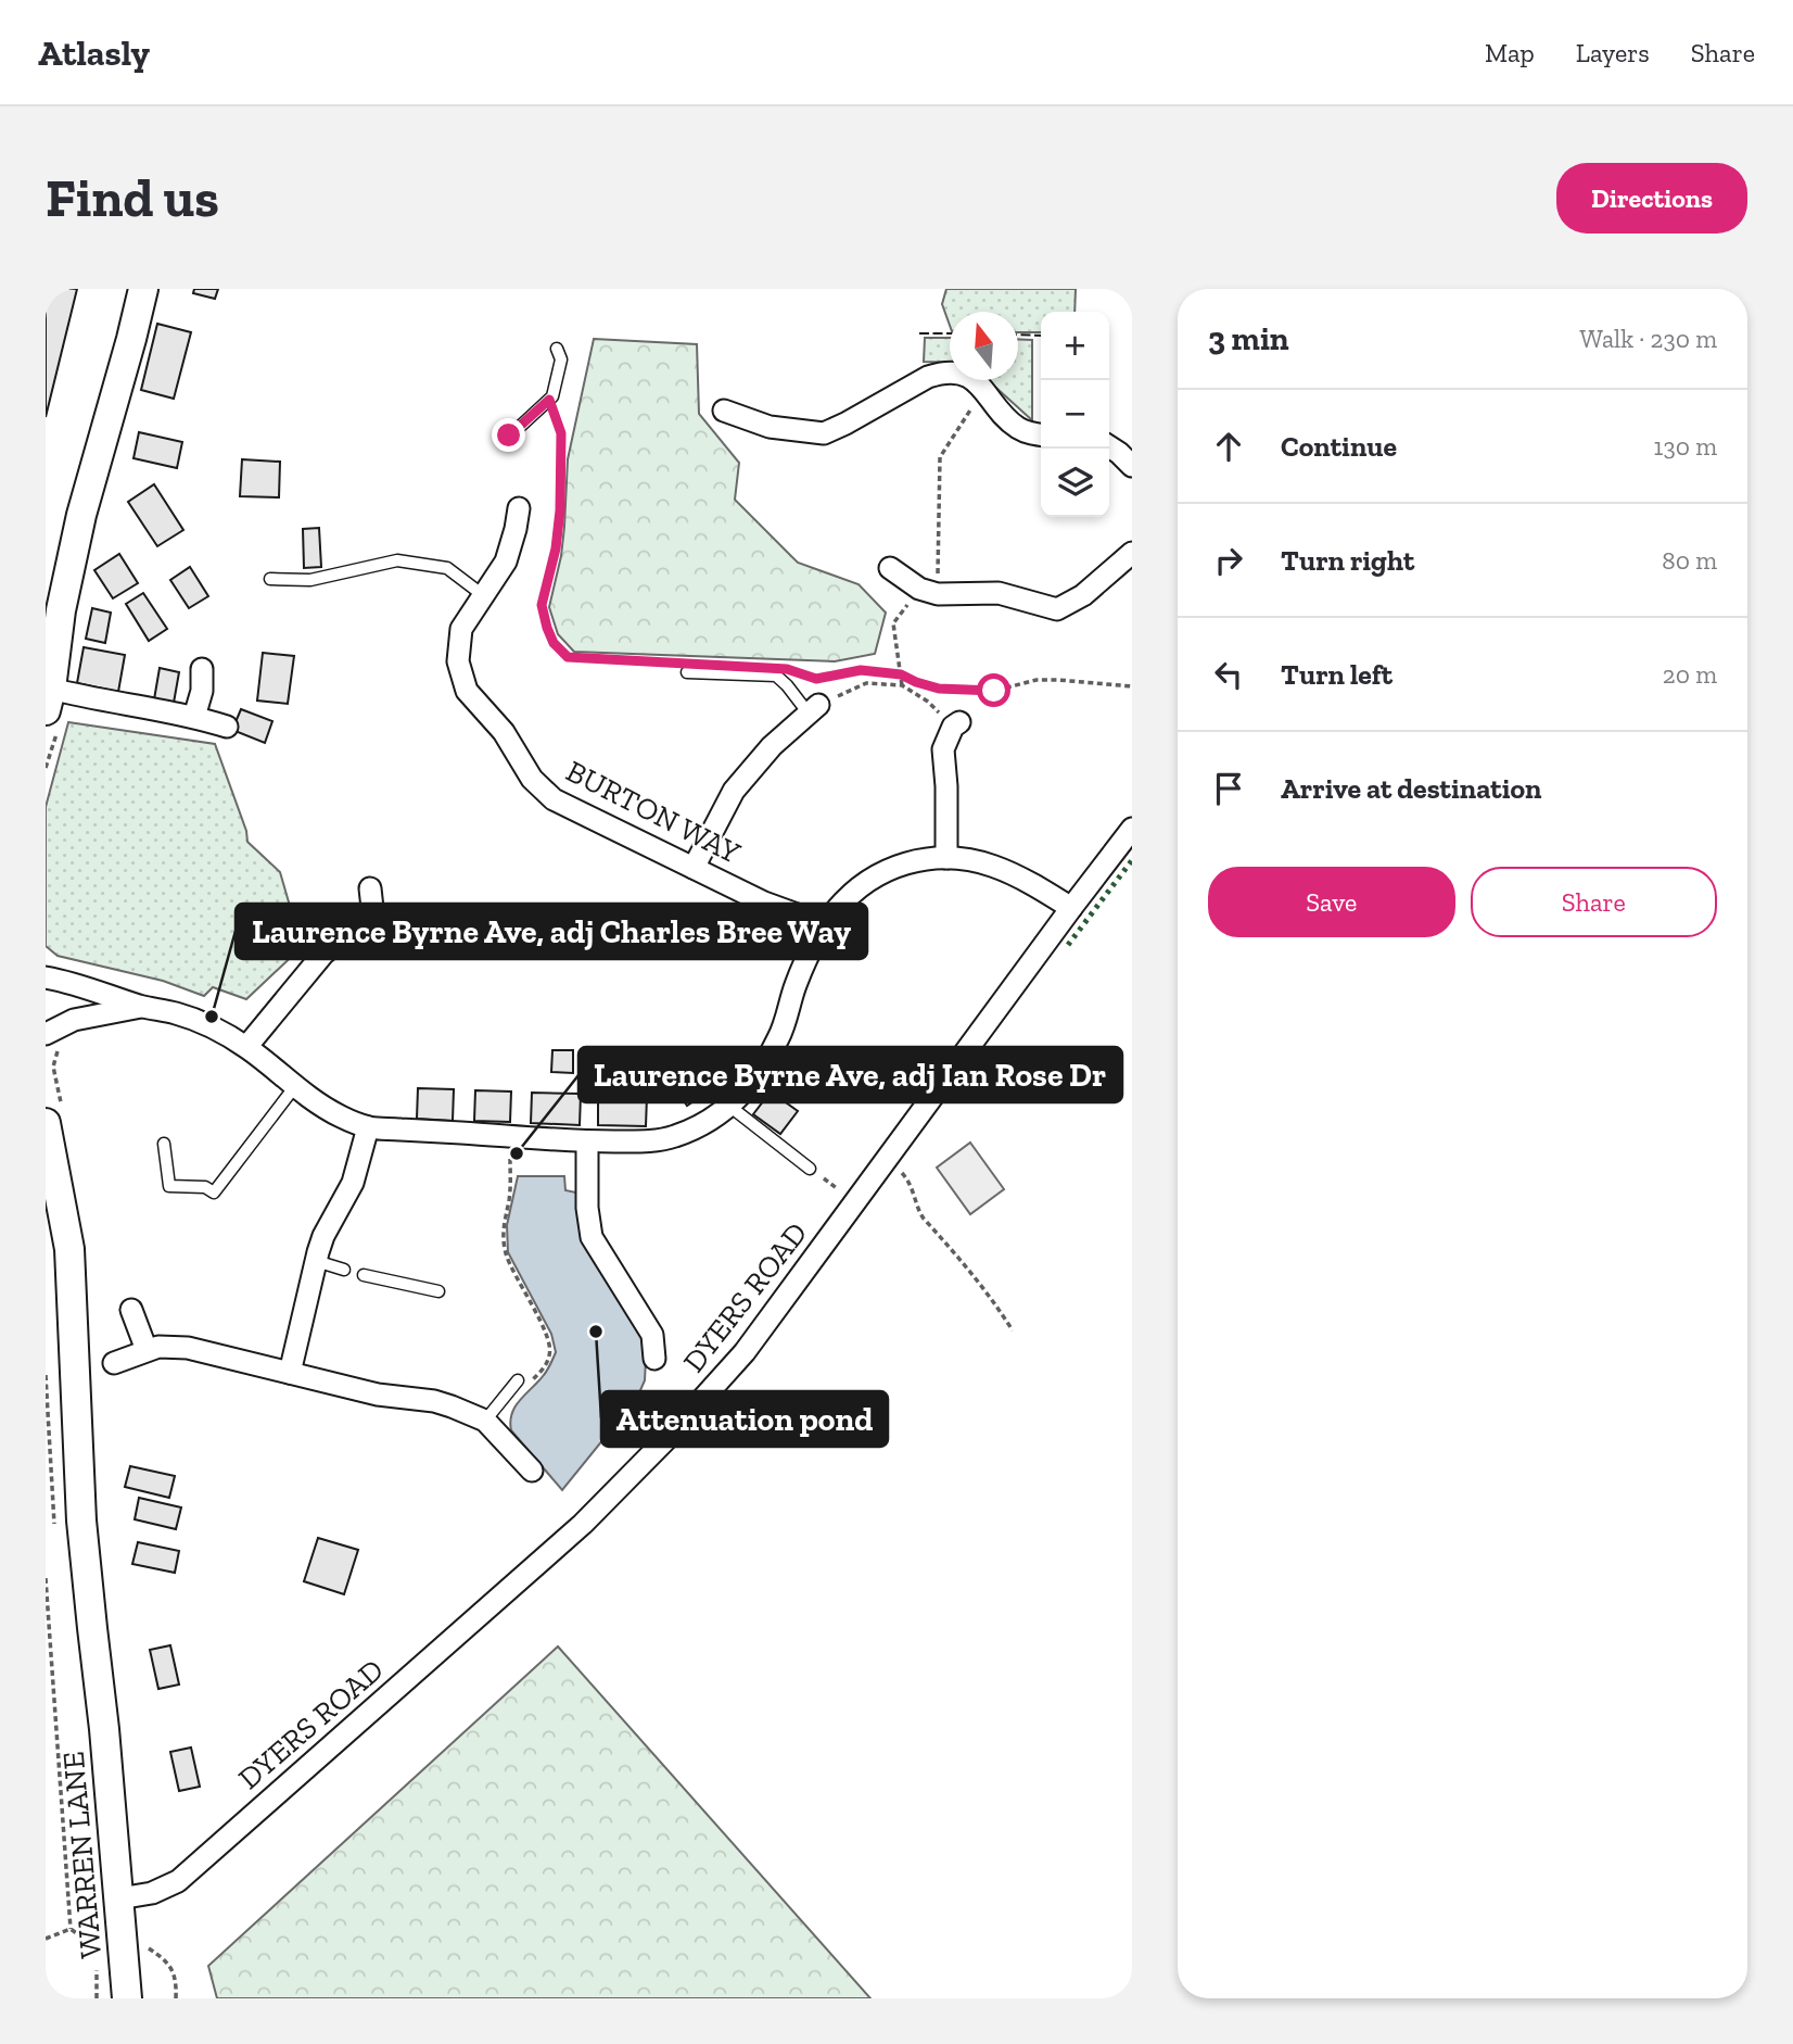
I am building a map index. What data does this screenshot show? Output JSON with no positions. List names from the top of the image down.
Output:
{
  "streets": {
    "street": ["BURTON WAY", "DYERS ROAD", "WARREN LANE"]
  },
  "crossings": [
    ["DYERS ROAD", "WARREN LANE"]
  ],
  "places": ["Laurence Byrne Ave, adj Charles Bree Way", "Laurence Byrne Ave, adj Ian Rose Dr", "Attenuation pond"],
  "north": "top",
  "page": {
    "header": "Atlasly",
    "nav": ["Map", "Layers", "Share"],
    "buttons": [
      "Directions",
      ["Save", "Share"]
    ],
    "title": "Find us",
    "heading": ["3 min", "Walk · 230 m"],
    "map_buttons": ["+", "−"],
    "list": [
      ["Continue", "130 m"],
      ["Turn right", "80 m"],
      ["Turn left", "20 m"],
      "Arrive at destination"
    ]
  }
}
